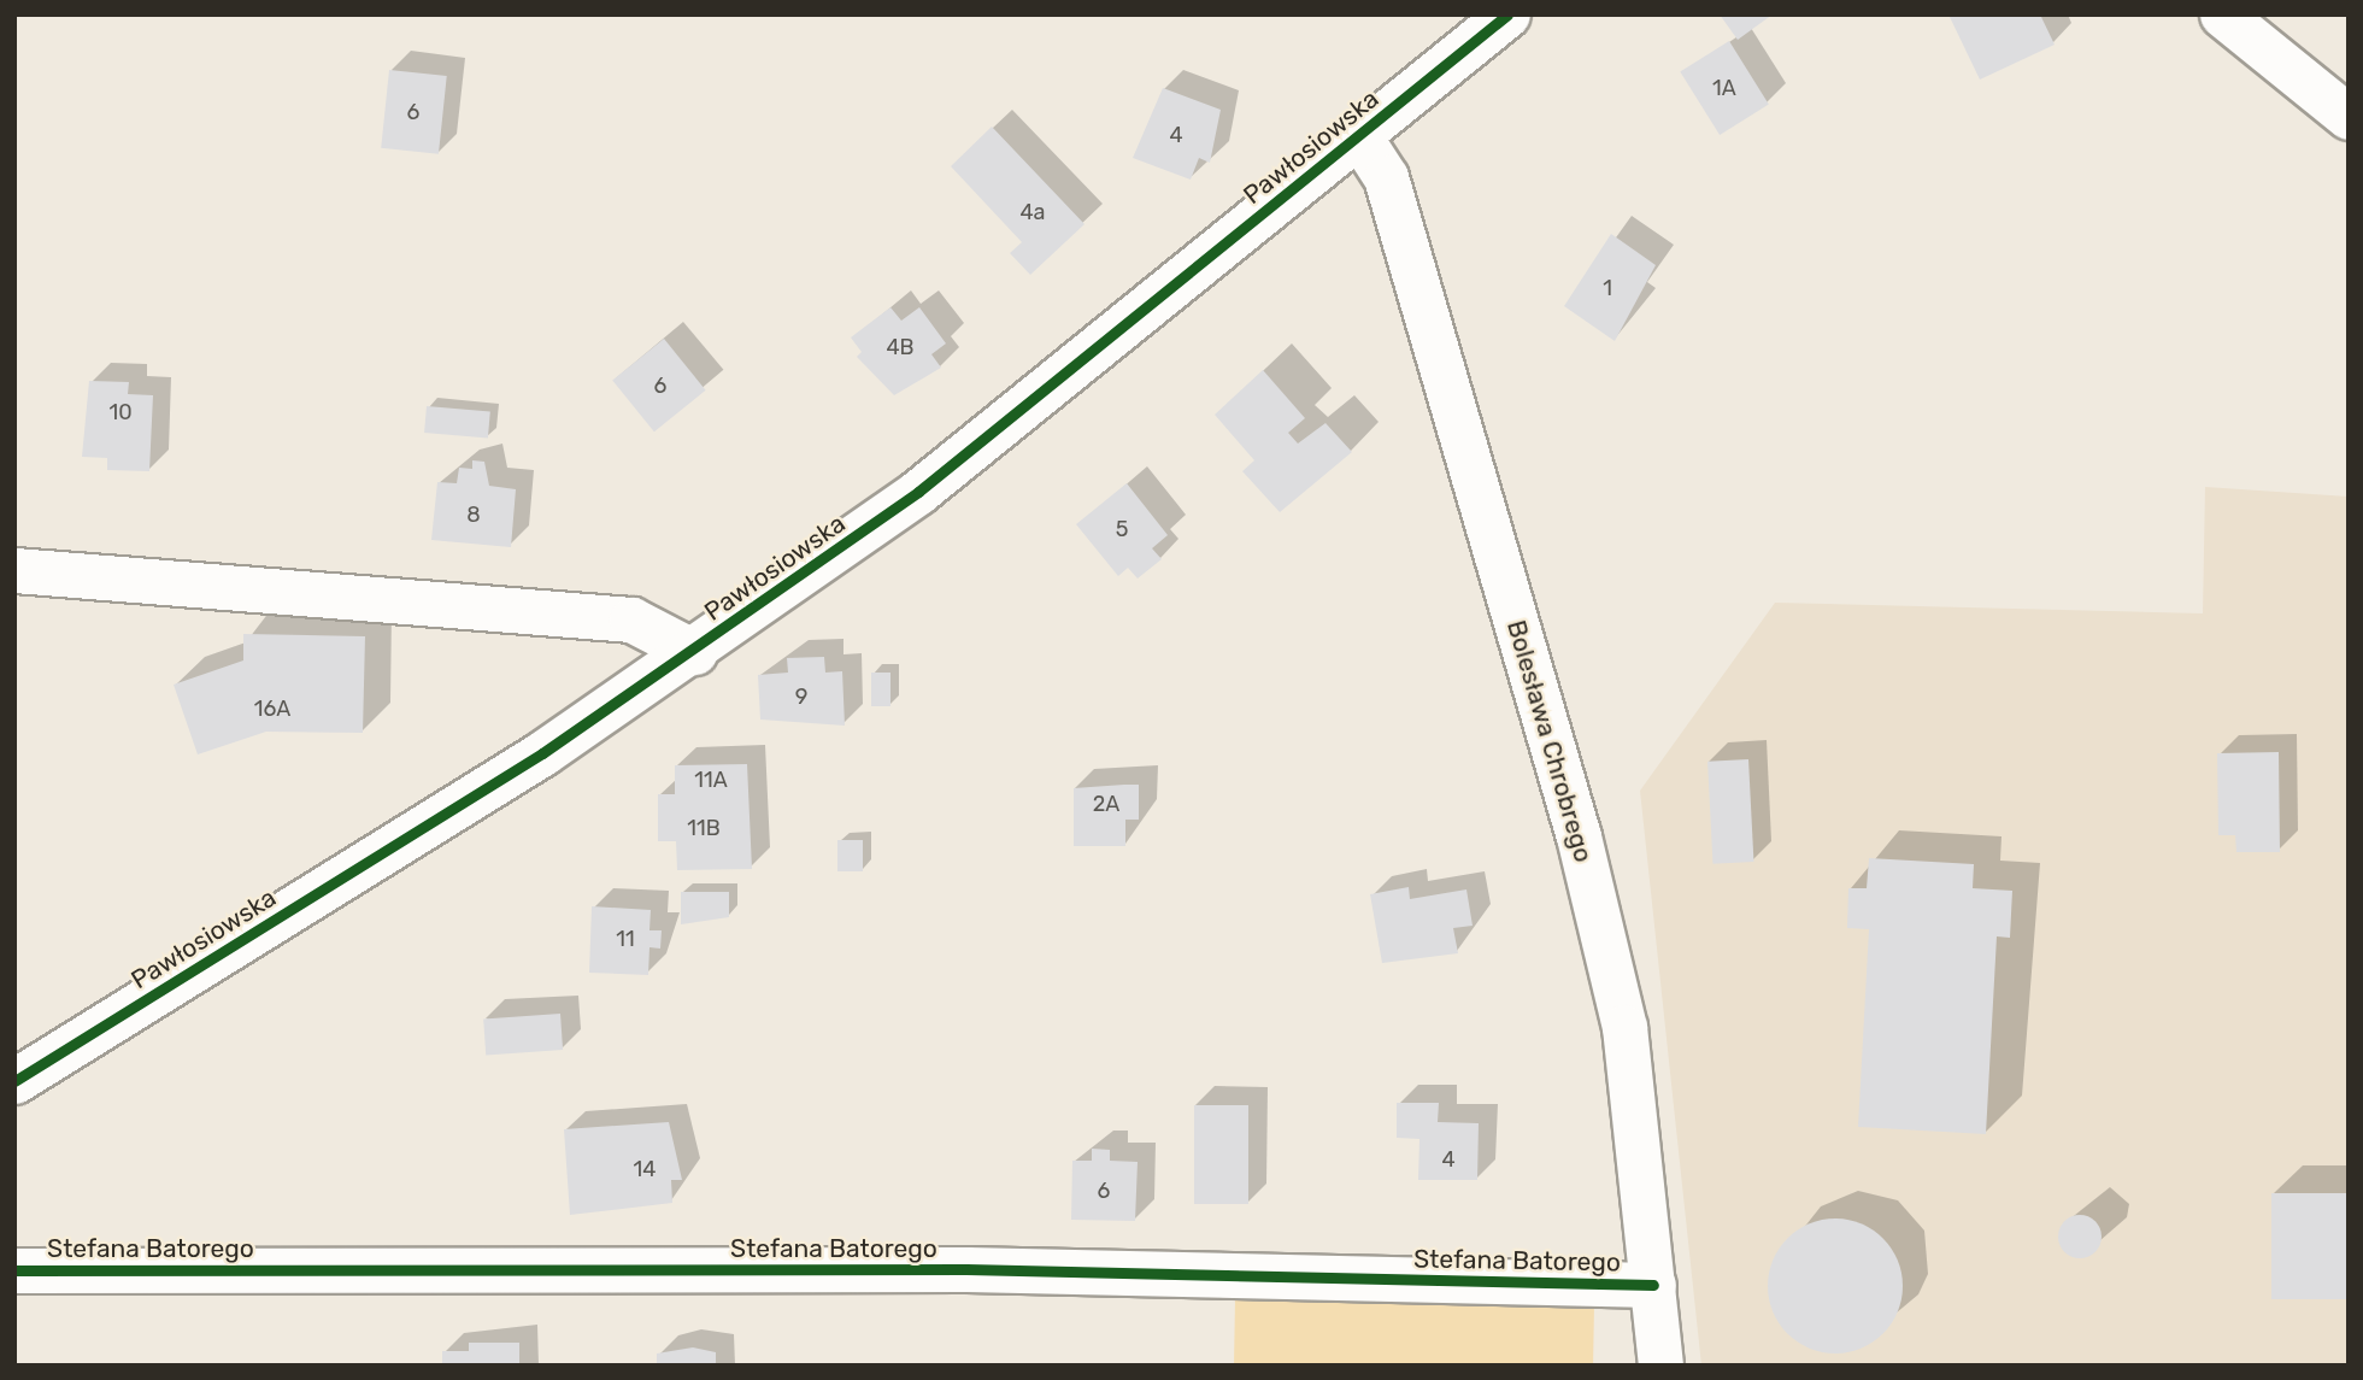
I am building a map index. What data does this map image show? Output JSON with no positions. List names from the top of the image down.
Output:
{
  "streets": {
    "street": ["Pawłosiowska", "Bolesława Chrobrego", "Stefana Batorego"]
  },
  "crossings": [
    ["Pawłosiowska", "Bolesława Chrobrego"],
    ["Bolesława Chrobrego", "Stefana Batorego"]
  ],
  "house_numbers": [
    "1A",
    "6",
    "4",
    "4a",
    "1",
    "4B",
    "6",
    "10",
    "8",
    "5",
    "9",
    "16A",
    "11A",
    "2A",
    "11B",
    "11",
    "4",
    "14",
    "6"
  ]
}
